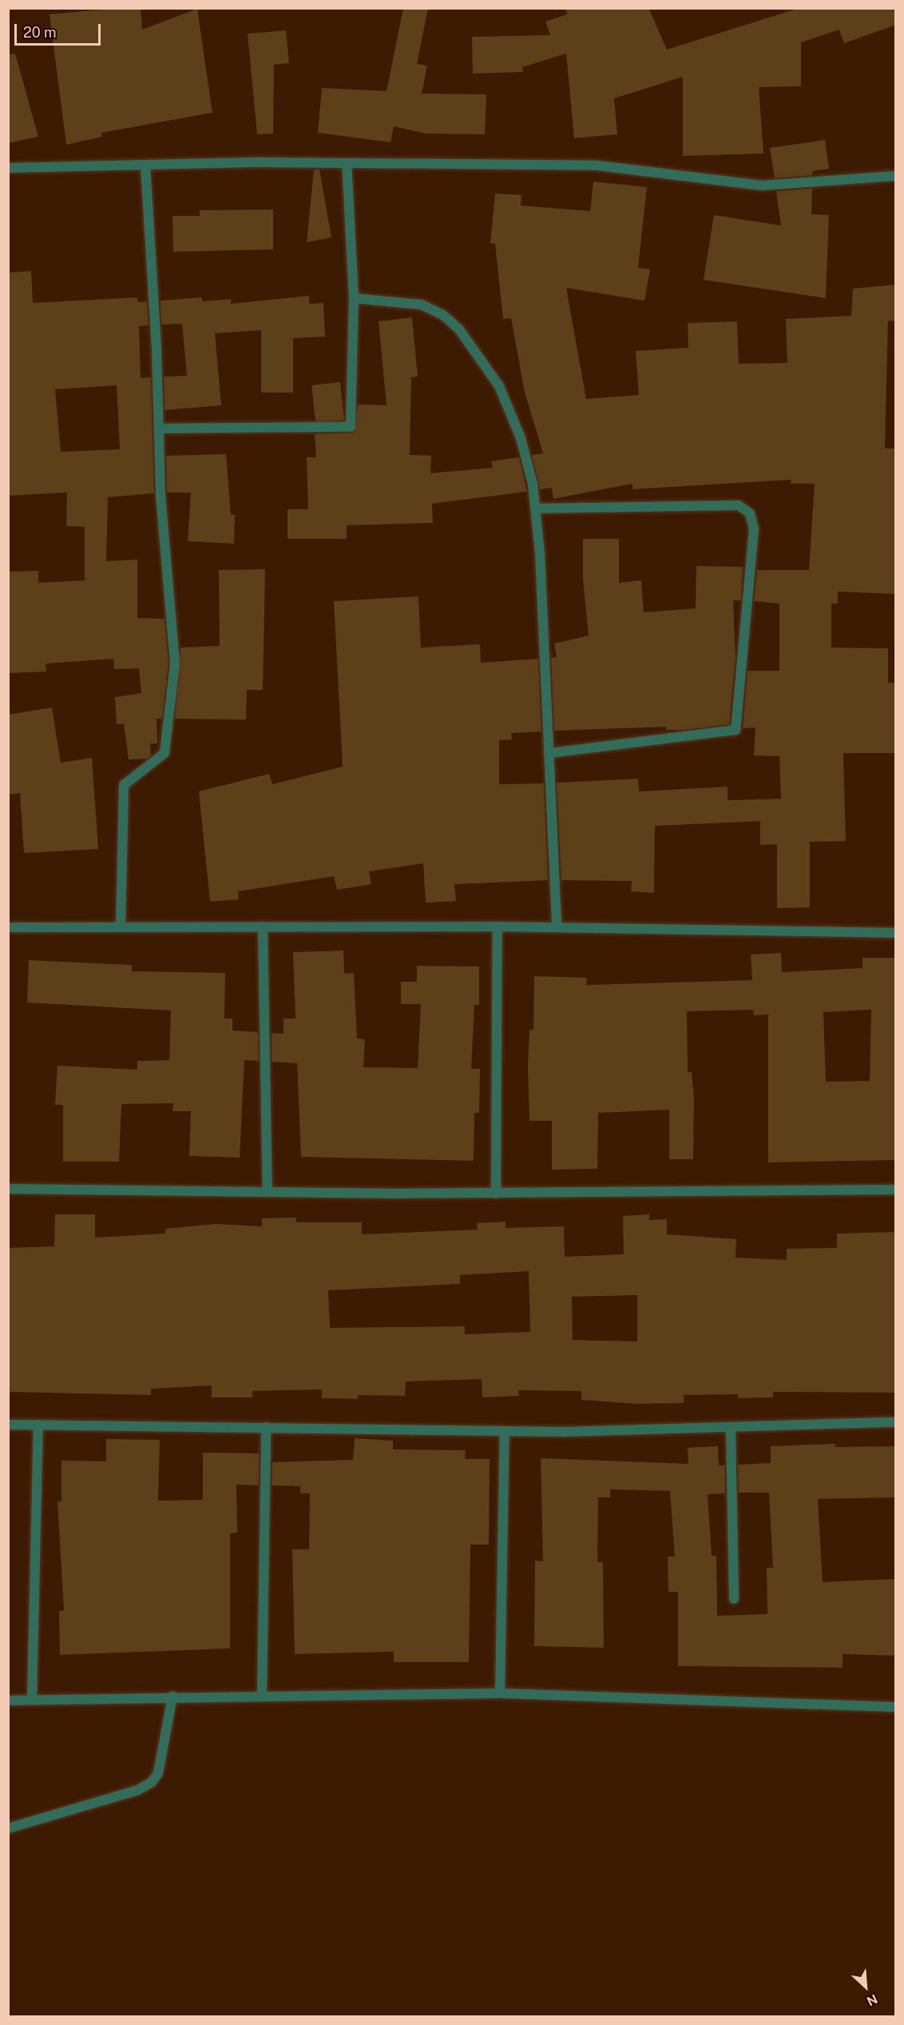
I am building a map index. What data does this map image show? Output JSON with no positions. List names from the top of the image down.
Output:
{
  "scale_bar": "20 m",
  "north": "bottom right"
}
